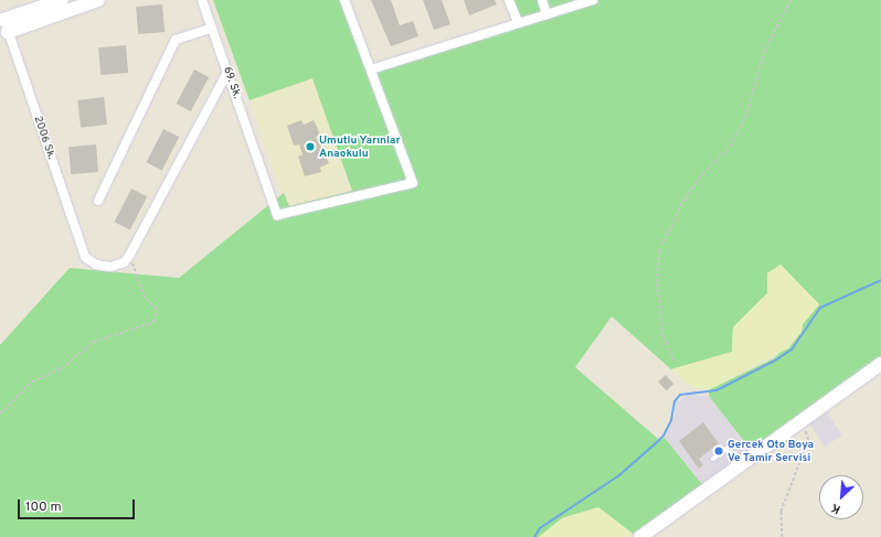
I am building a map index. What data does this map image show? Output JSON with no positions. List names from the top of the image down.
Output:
{
  "streets": {
    "street": ["69. Sk.", "2006 Sk."]
  },
  "places": ["Umutlu Yarınlar Anaokulu", "Gercek Oto Boya Ve Tamir Servisi"],
  "scale_bar": "100 m",
  "north": "bottom left"
}
